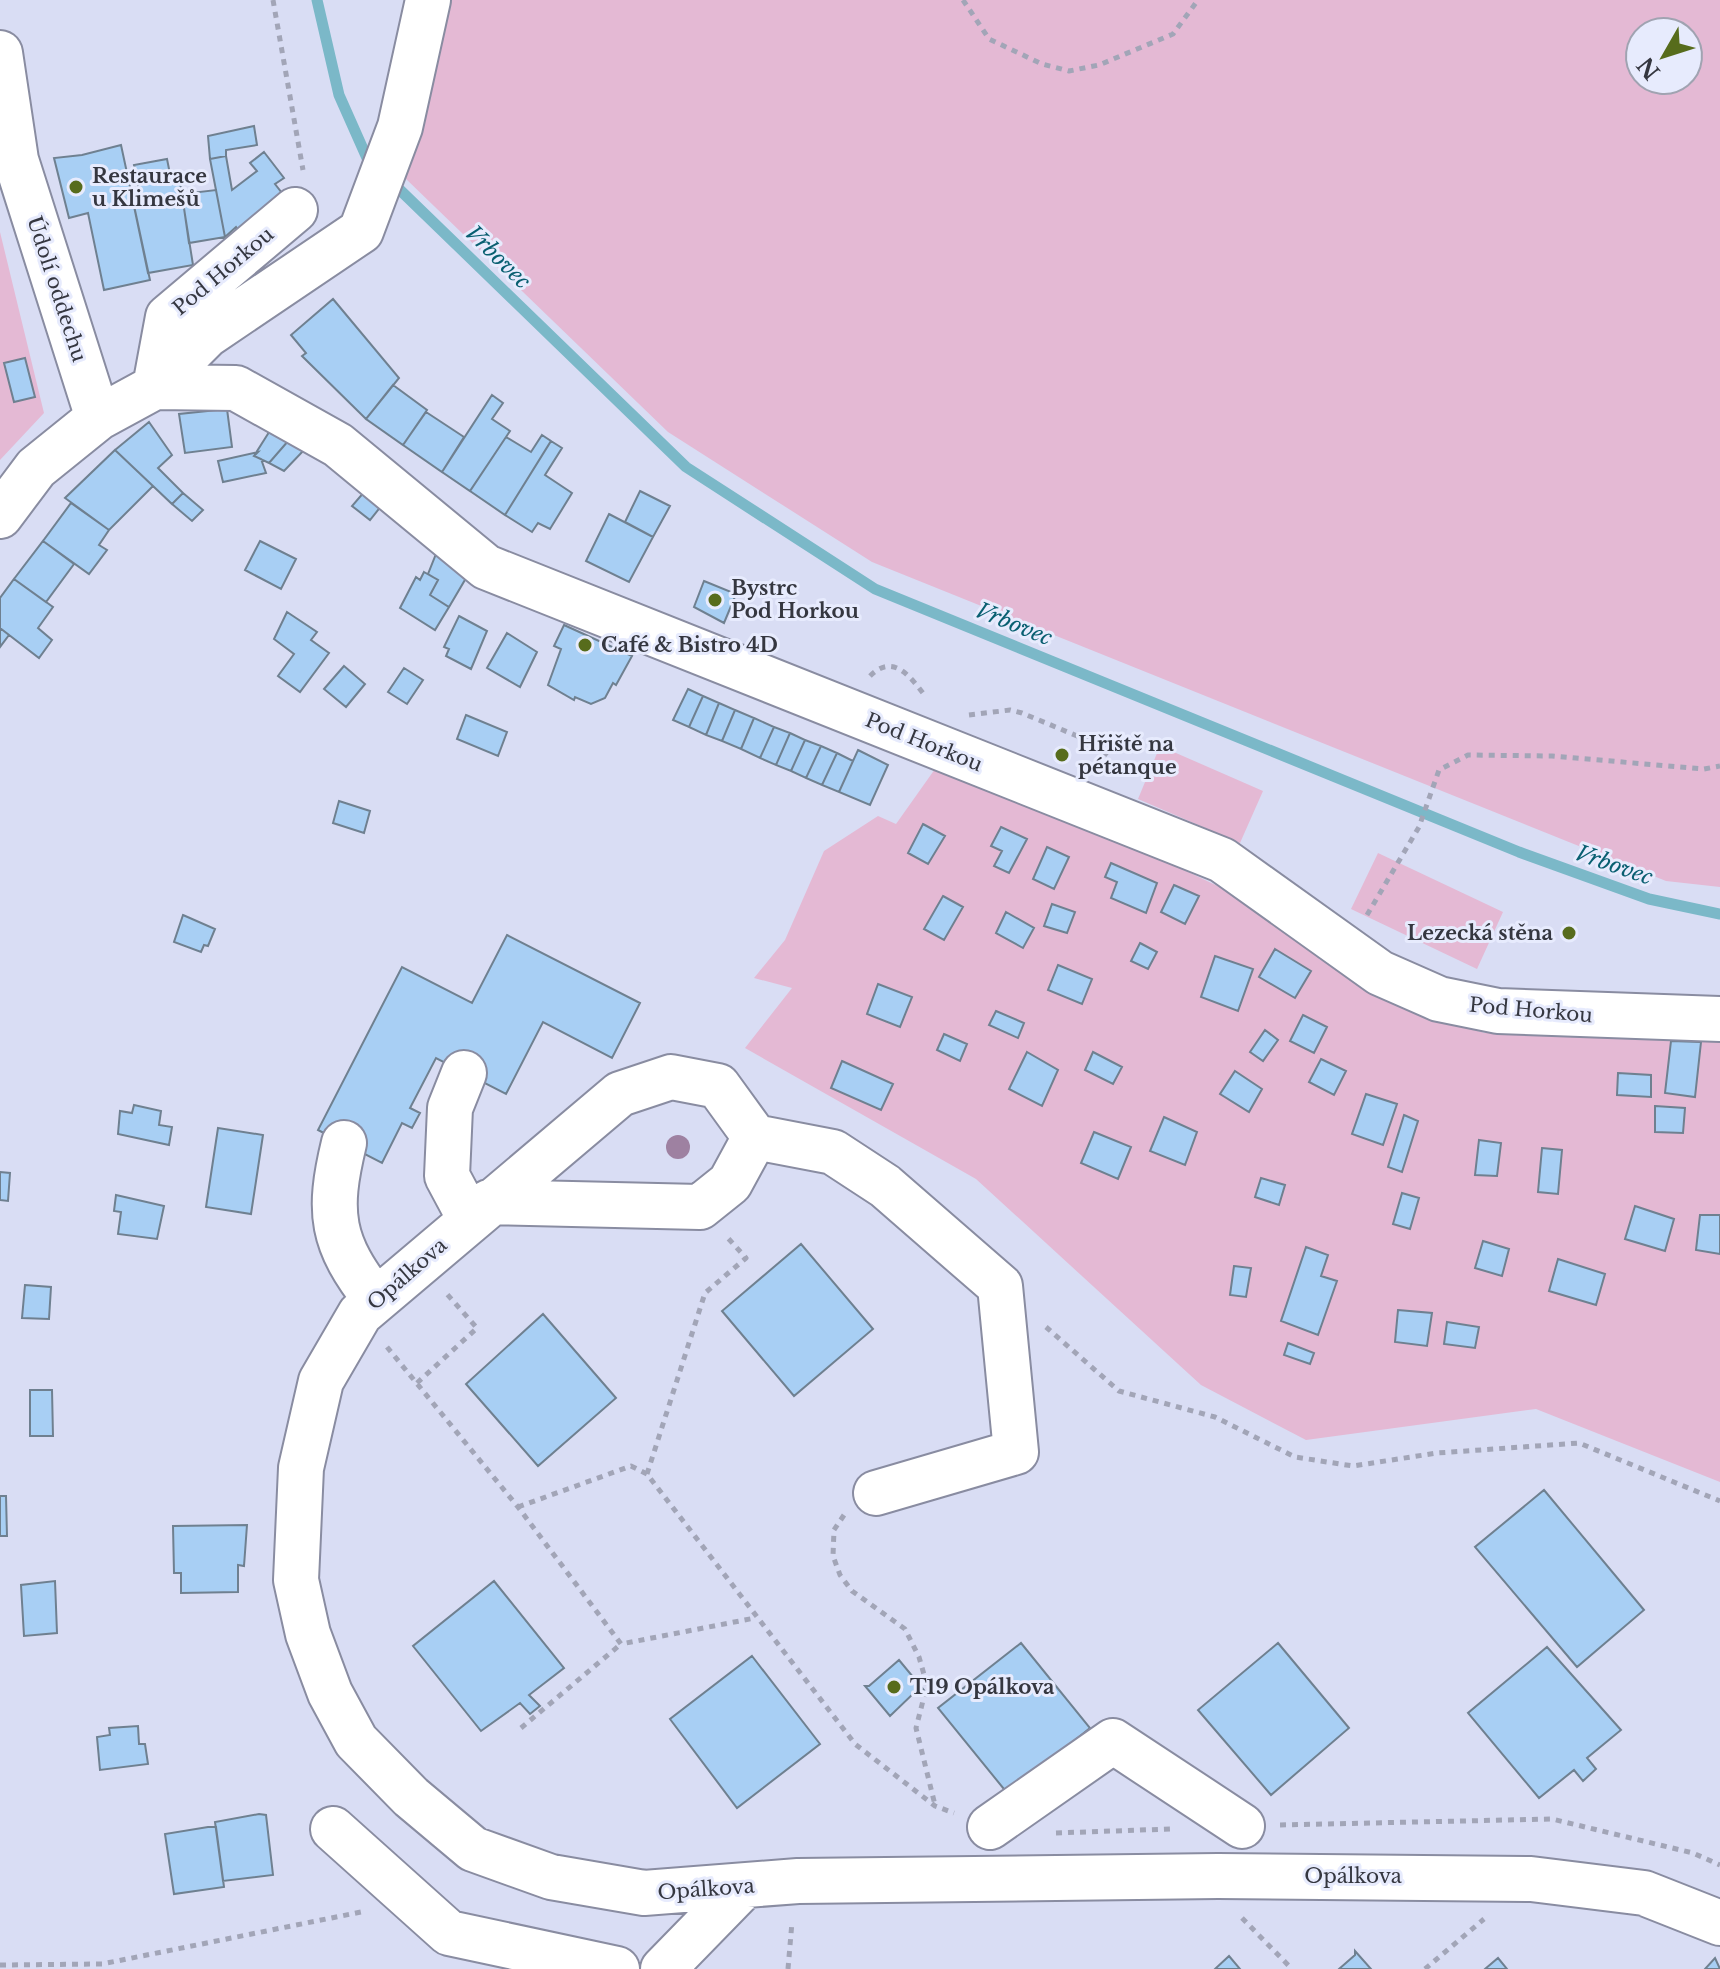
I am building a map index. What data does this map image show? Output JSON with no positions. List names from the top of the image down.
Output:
{
  "streets": {
    "street": ["Pod Horkou", "Údolí oddechu", "Opálkova"]
  },
  "crossings": [
    ["Pod Horkou", "Údolí oddechu"]
  ],
  "water": ["Vrbovec"],
  "places": [
    "Restaurace u Klimešů",
    "Bystrc Pod Horkou",
    "Café & Bistro 4D",
    "Hřiště na pétanque",
    "Lezecká stěna",
    "T19 Opálkova"
  ],
  "north": "bottom left"
}
